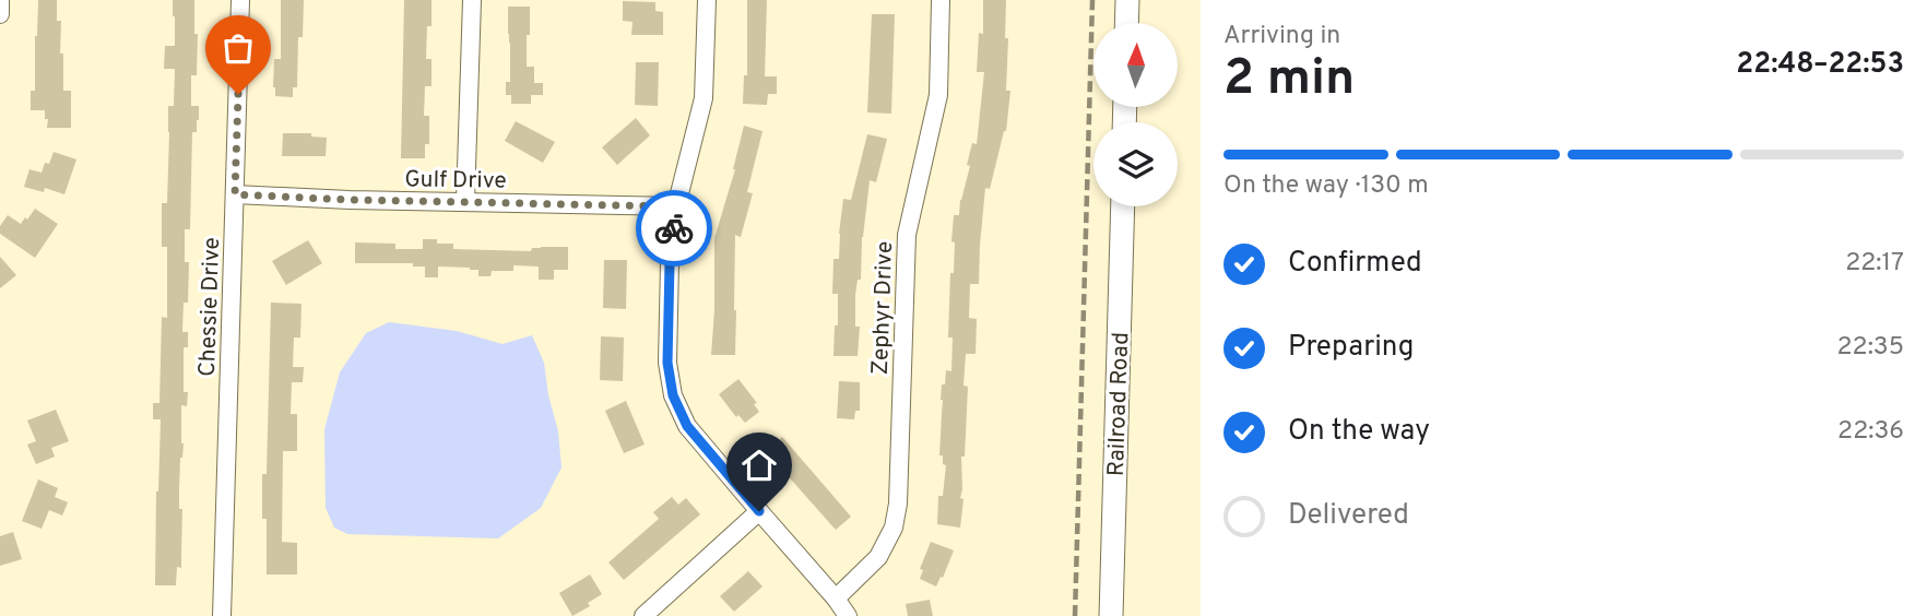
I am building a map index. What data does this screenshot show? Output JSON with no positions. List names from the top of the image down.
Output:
{
  "streets": {
    "street": [
      "Gulf Drive",
      "Chessie Drive",
      "Zephyr Drive",
      "Railroad Road"
    ]
  },
  "crossings": [
    ["Gulf Drive", "Chessie Drive"]
  ],
  "north": "top",
  "page": {
    "heading": ["2 min", "Arriving in", "22:48–22:53"],
    "bar": "On the way · 130 m",
    "list": [
      ["Confirmed", "22:17"],
      ["Preparing", "22:35"],
      ["On the way", "22:36"],
      "Delivered"
    ]
  }
}
